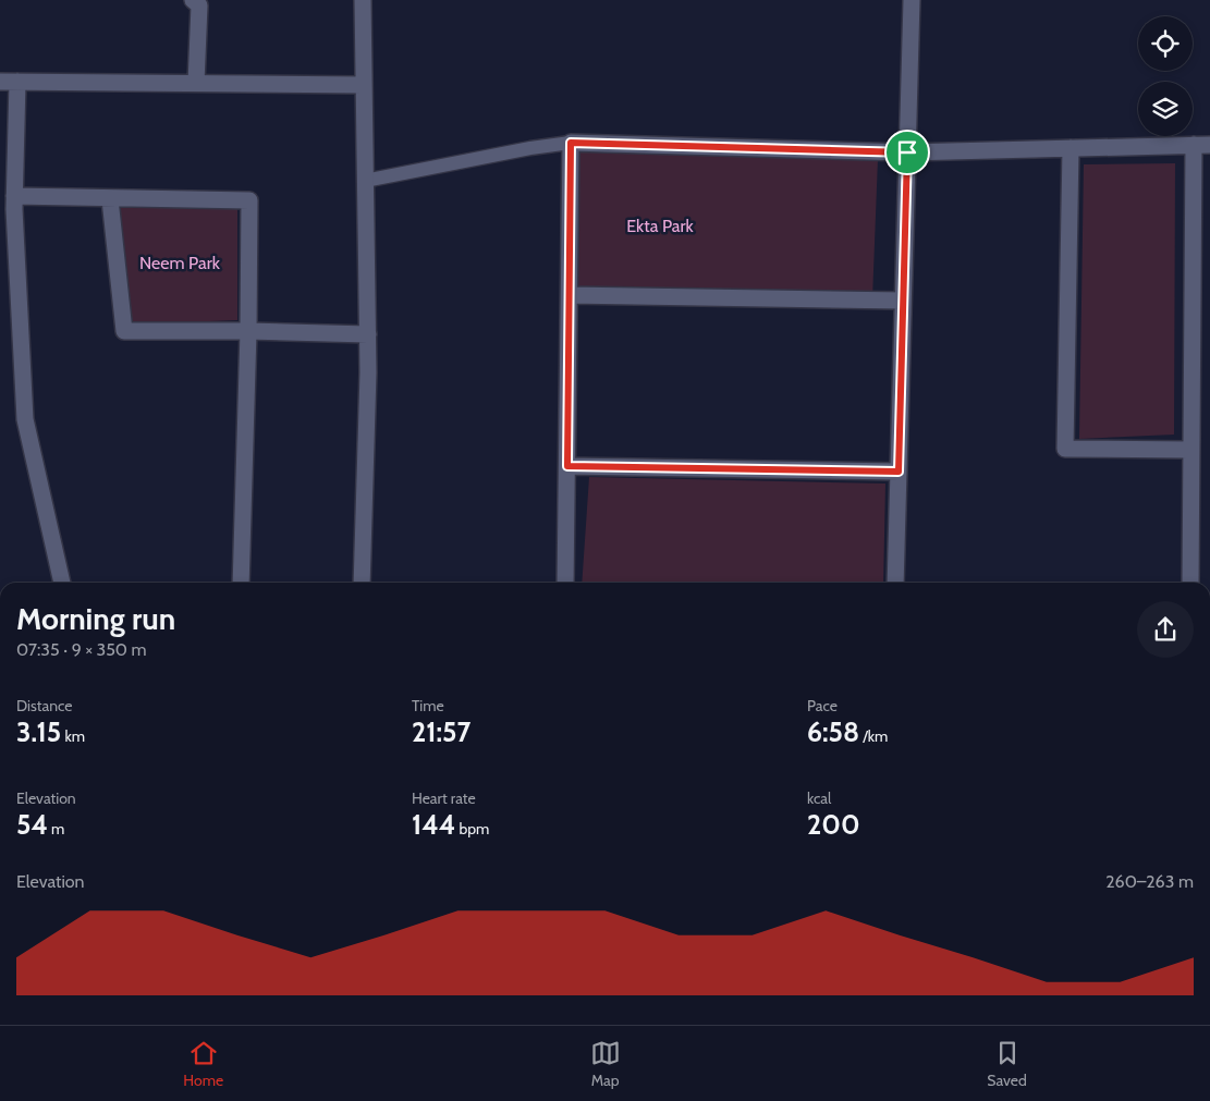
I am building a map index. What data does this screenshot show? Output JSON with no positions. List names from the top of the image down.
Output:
{
  "parks": ["Ekta Park", "Neem Park"],
  "page": {
    "heading": ["Morning run", "07:35 · 9 × 350 m"],
    "stats": [
      ["Distance", "3.15 km"],
      ["Time", "21:57"],
      ["Pace", "6:58 /km"],
      ["Elevation", "54 m"],
      ["Heart rate", "144 bpm"],
      ["kcal", "200"]
    ],
    "chart": ["Elevation", "260–263 m"],
    "tabs": ["Home", "Map", "Saved"]
  }
}
